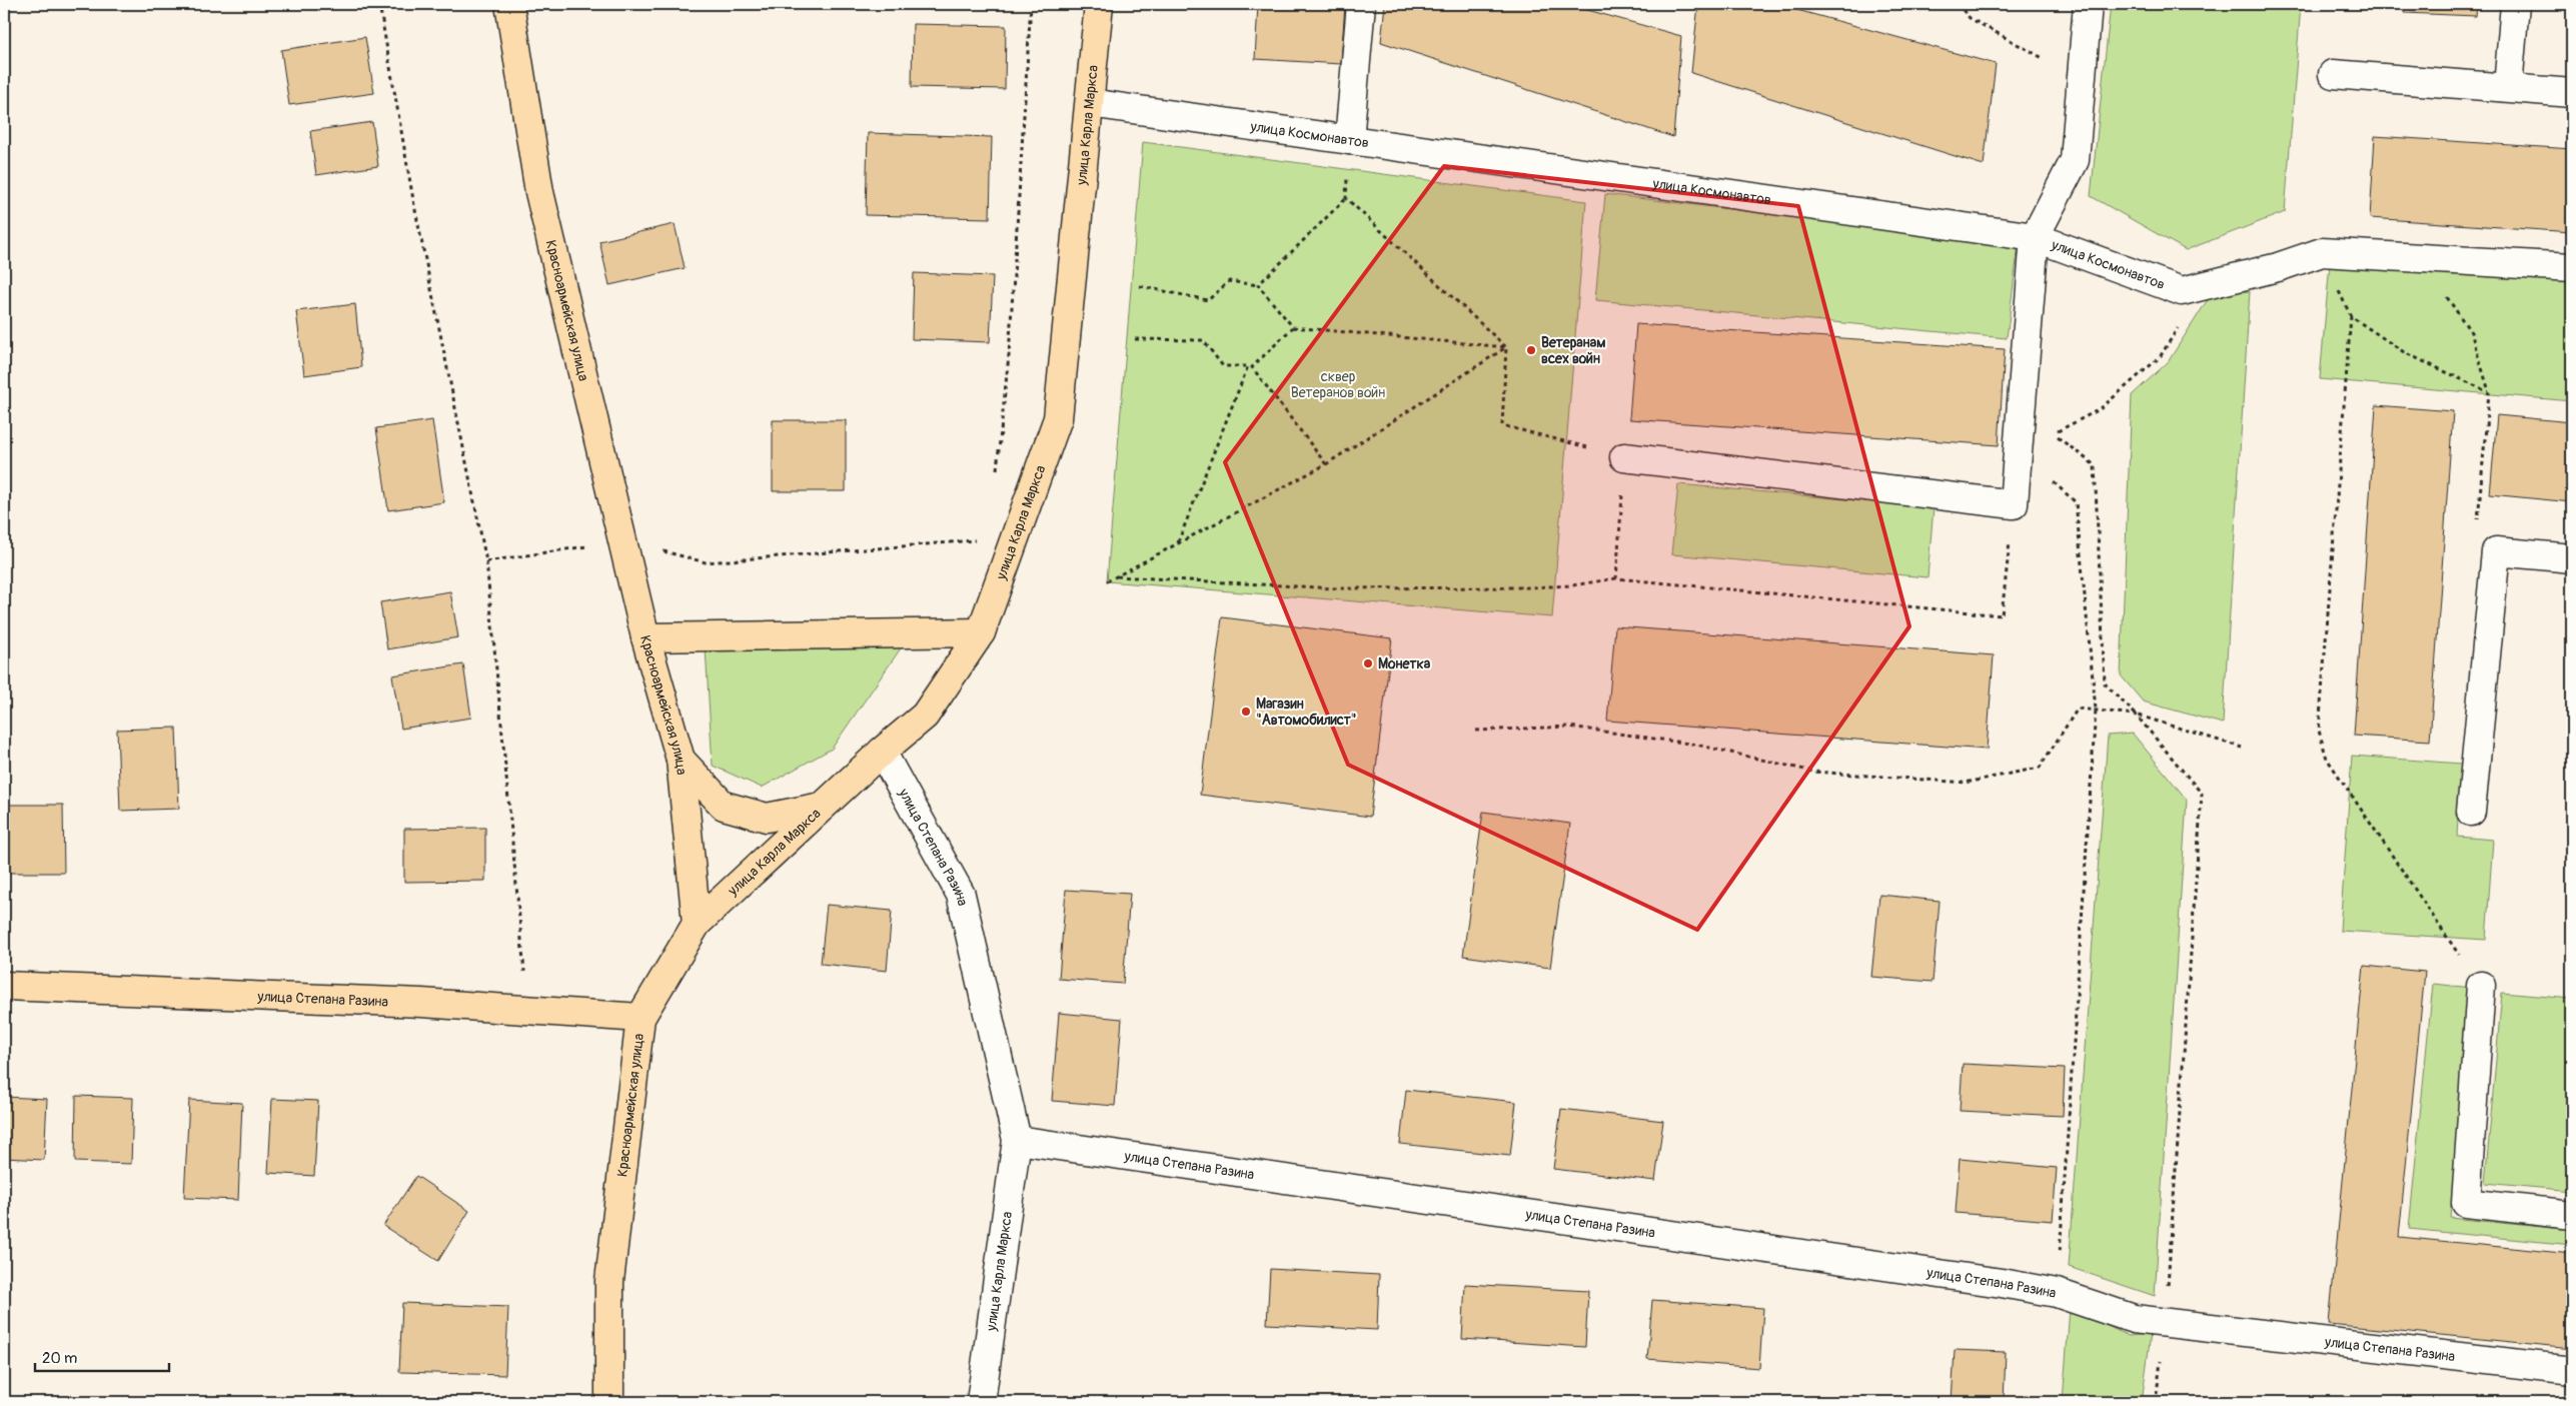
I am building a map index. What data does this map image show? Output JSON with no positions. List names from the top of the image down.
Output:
{
  "streets": {
    "main road": ["улица Карла Маркса", "Красноармейская улица", "улица Степана Разина"],
    "street": ["улица Космонавтов"]
  },
  "crossings": [
    ["улица Карла Маркса", "улица Космонавтов"],
    ["улица Карла Маркса", "Красноармейская улица"],
    ["улица Карла Маркса", "улица Степана Разина"],
    ["Красноармейская улица", "улица Степана Разина"]
  ],
  "parks": ["сквер Ветеранов войн"],
  "places": ["Ветеранам всех войн", "Монетка", "Магазин \"Автомобилист\""],
  "scale_bar": "20 m"
}
